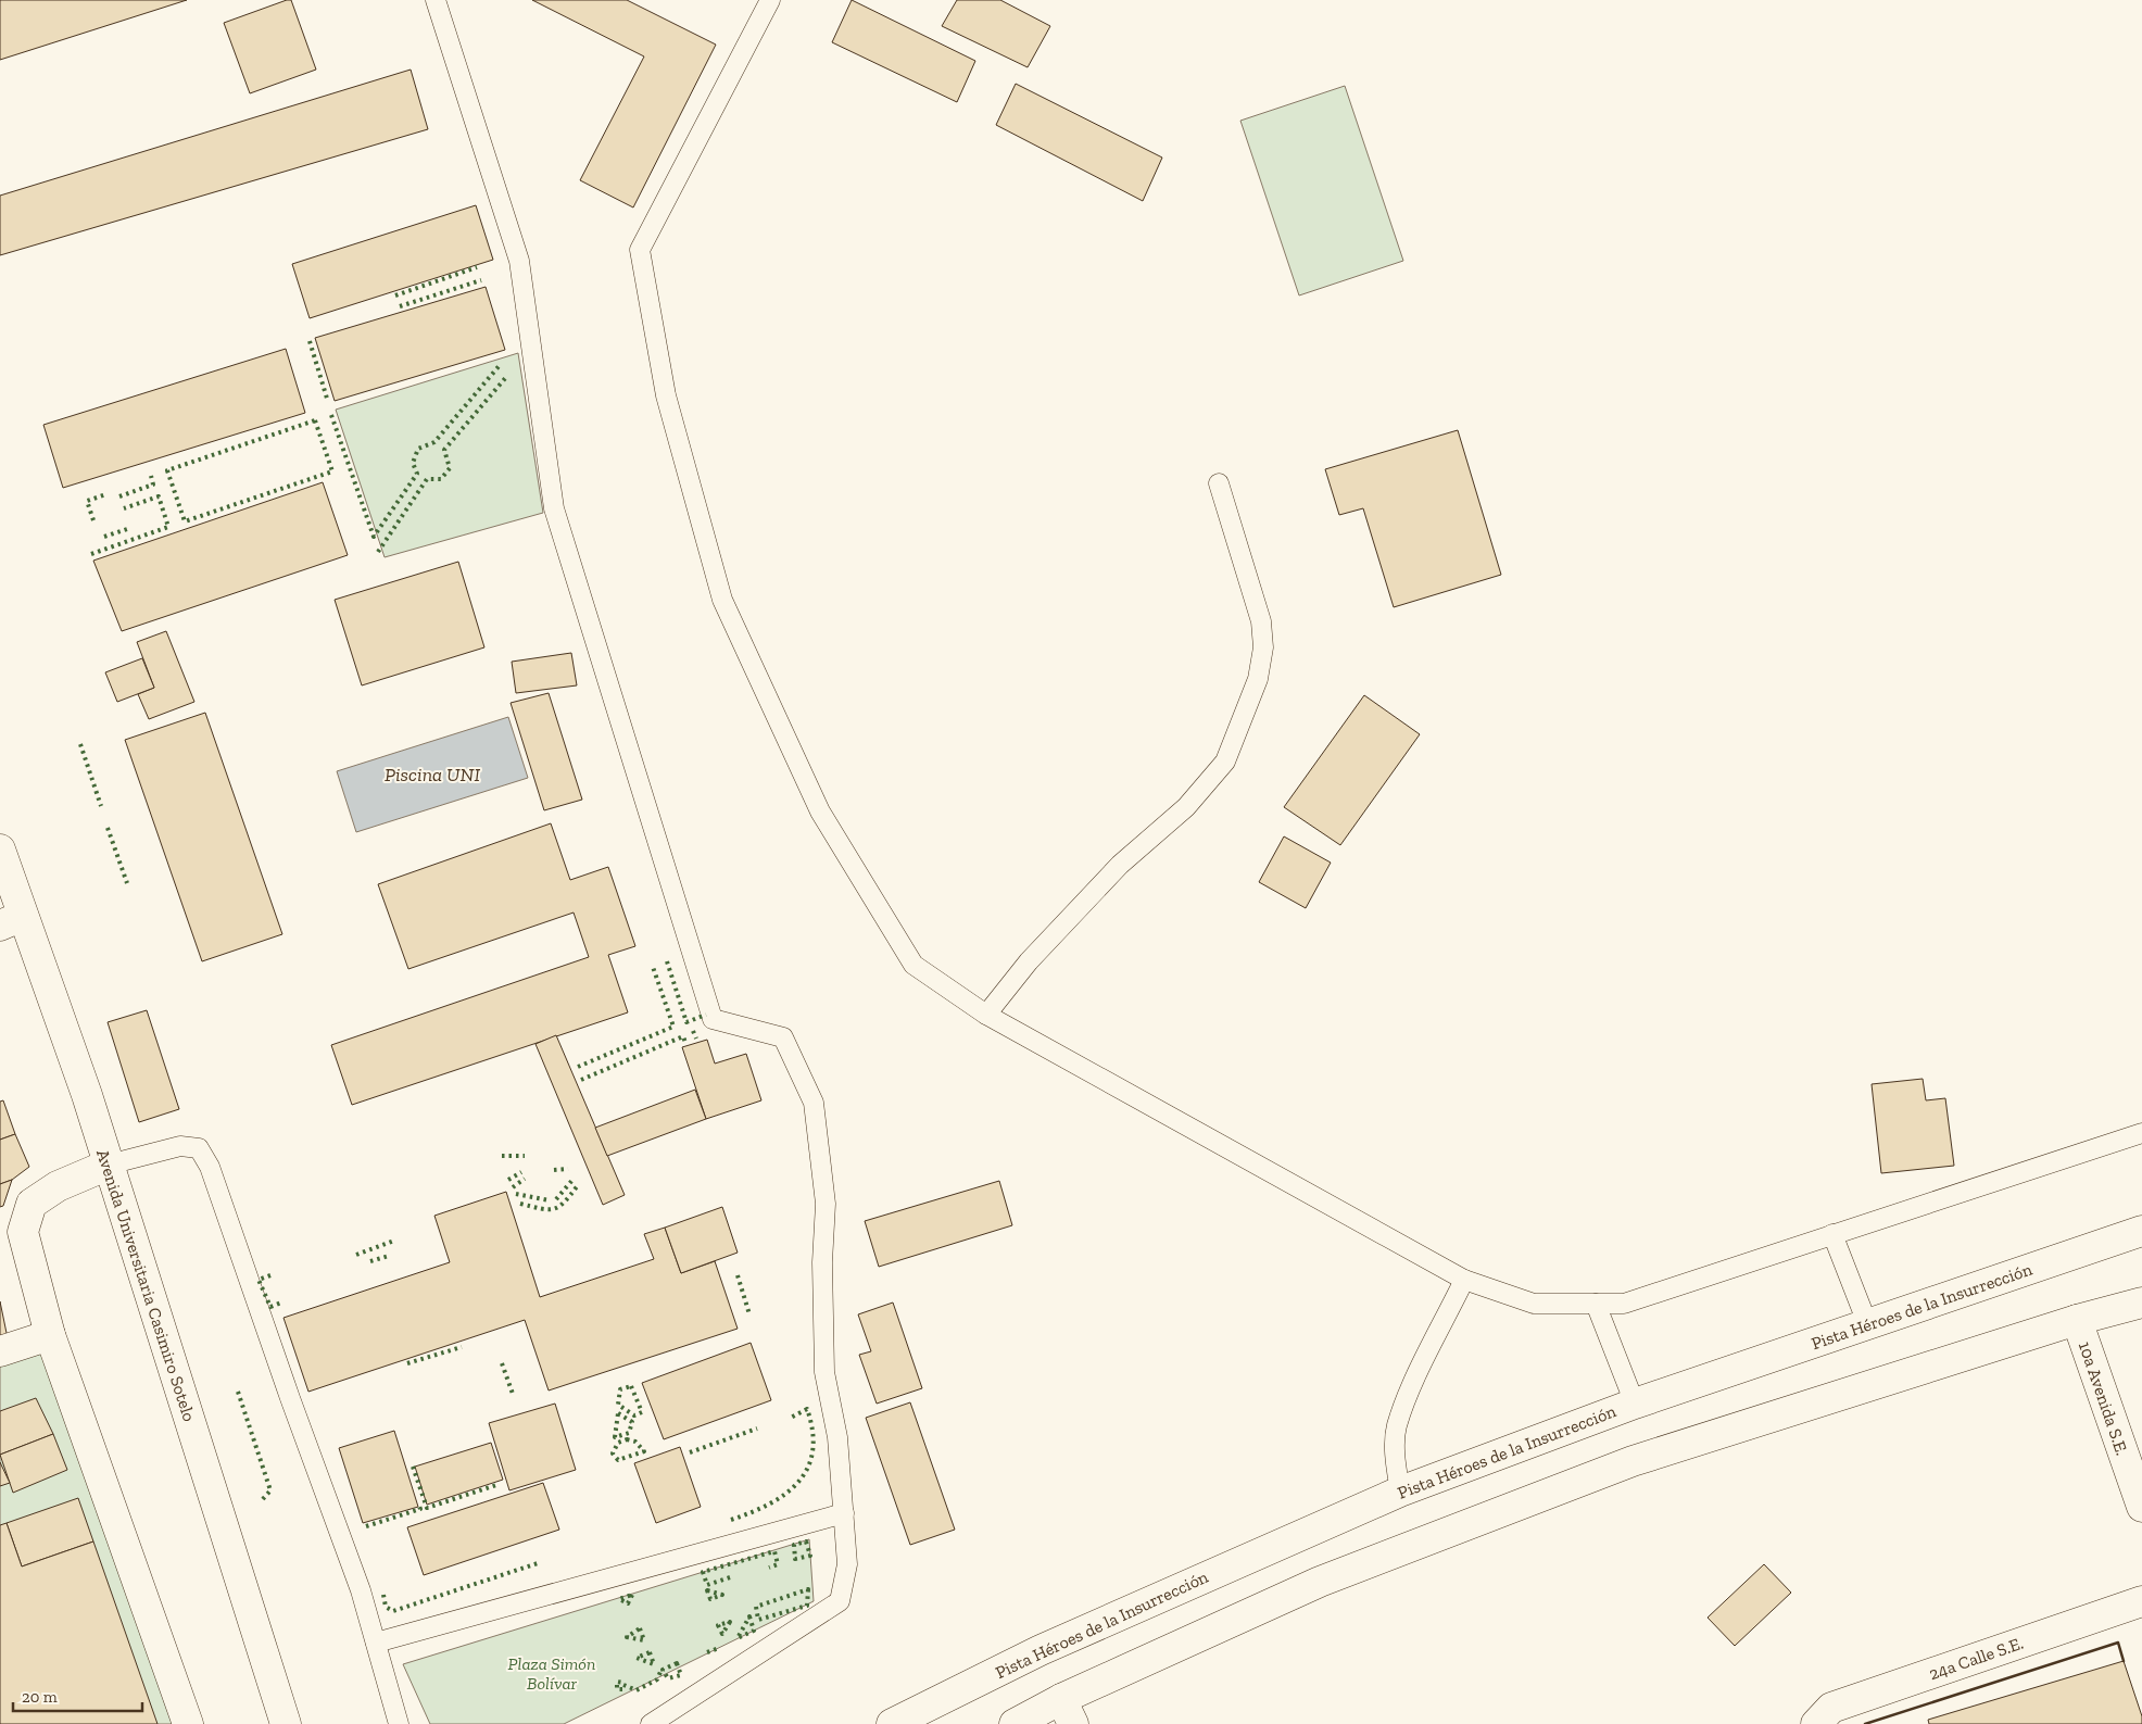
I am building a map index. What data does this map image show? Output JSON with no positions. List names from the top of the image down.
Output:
{
  "streets": {
    "main road": [
      "Avenida Universitaria Casimiro Sotelo",
      "Pista Héroes de la Insurrección",
      "10a Avenida S.E.",
      "24a Calle S.E."
    ]
  },
  "water": ["Piscina UNI"],
  "parks": ["Plaza Simón Bolívar"],
  "scale_bar": "20 m"
}
